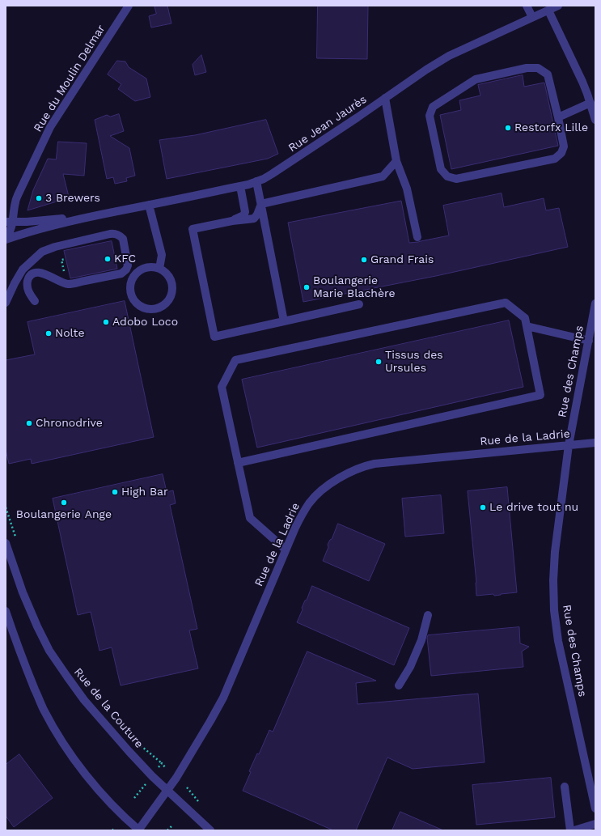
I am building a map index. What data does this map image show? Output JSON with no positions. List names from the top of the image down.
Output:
{
  "streets": {
    "street": [
      "Rue du Moulin Delmar",
      "Rue Jean Jaurès",
      "Rue des Champs",
      "Rue de la Ladrie",
      "Rue de la Couture"
    ]
  },
  "crossings": [
    ["Rue du Moulin Delmar", "Rue Jean Jaurès"],
    ["Rue des Champs", "Rue de la Ladrie"],
    ["Rue de la Ladrie", "Rue de la Couture"]
  ],
  "places": [
    "Restorfx Lille",
    "3 Brewers",
    "KFC",
    "Grand Frais",
    "Boulangerie Marie Blachère",
    "Adobo Loco",
    "Nolte",
    "Tissus des Ursules",
    "Chronodrive",
    "High Bar",
    "Boulangerie Ange",
    "Le drive tout nu"
  ]
}
